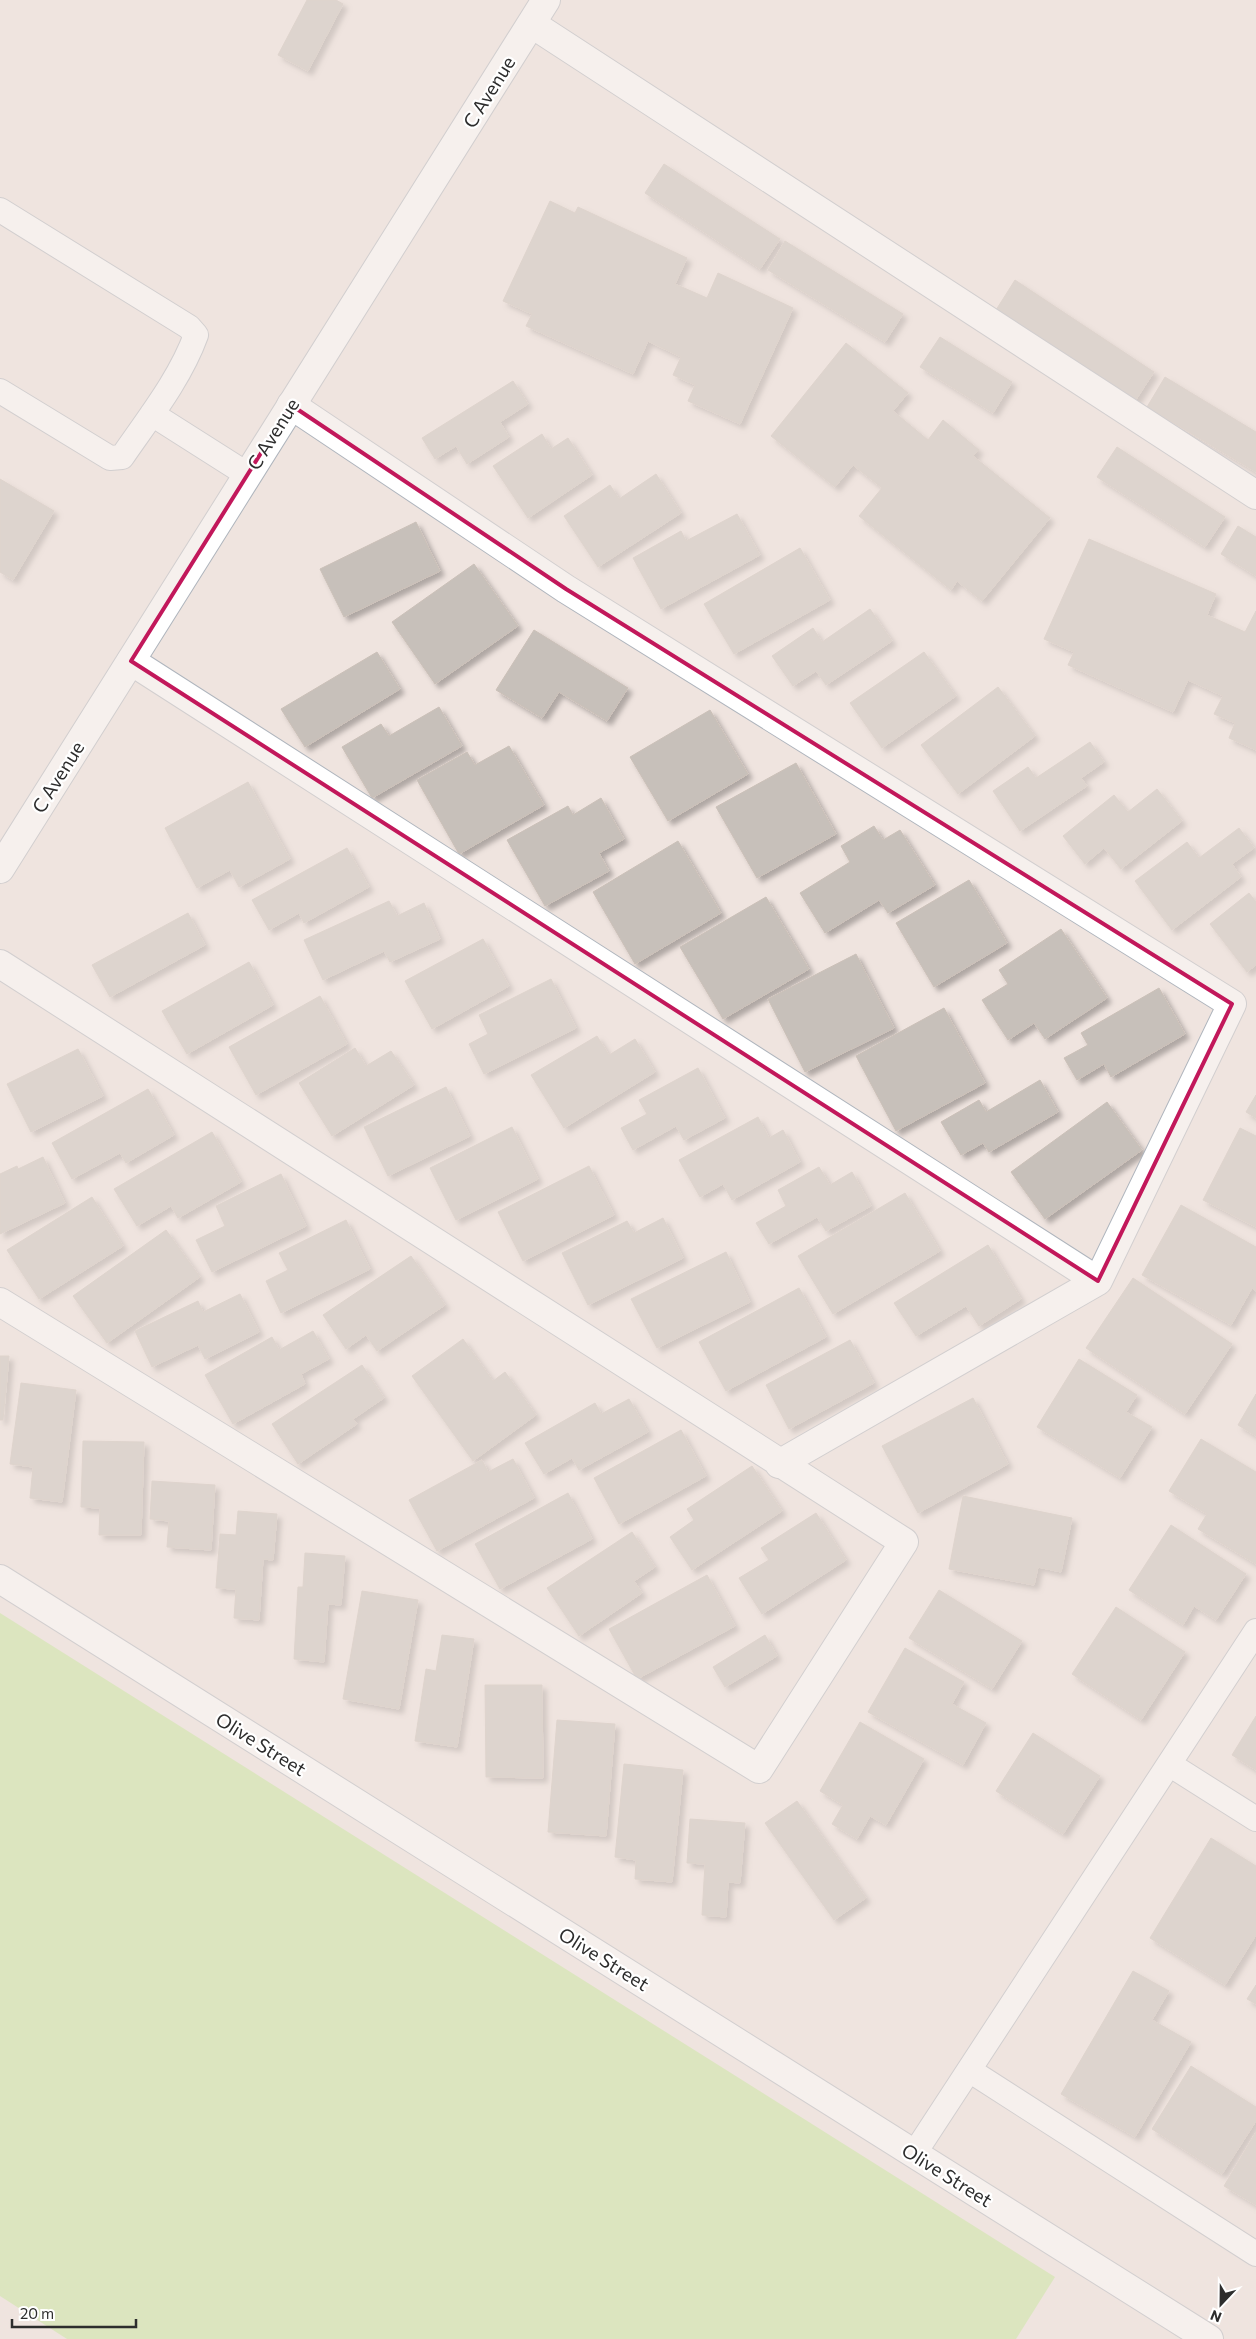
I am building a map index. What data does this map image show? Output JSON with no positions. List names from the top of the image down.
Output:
{
  "streets": {
    "street": ["C Avenue", "Olive Street"]
  },
  "scale_bar": "20 m",
  "north": "bottom"
}
